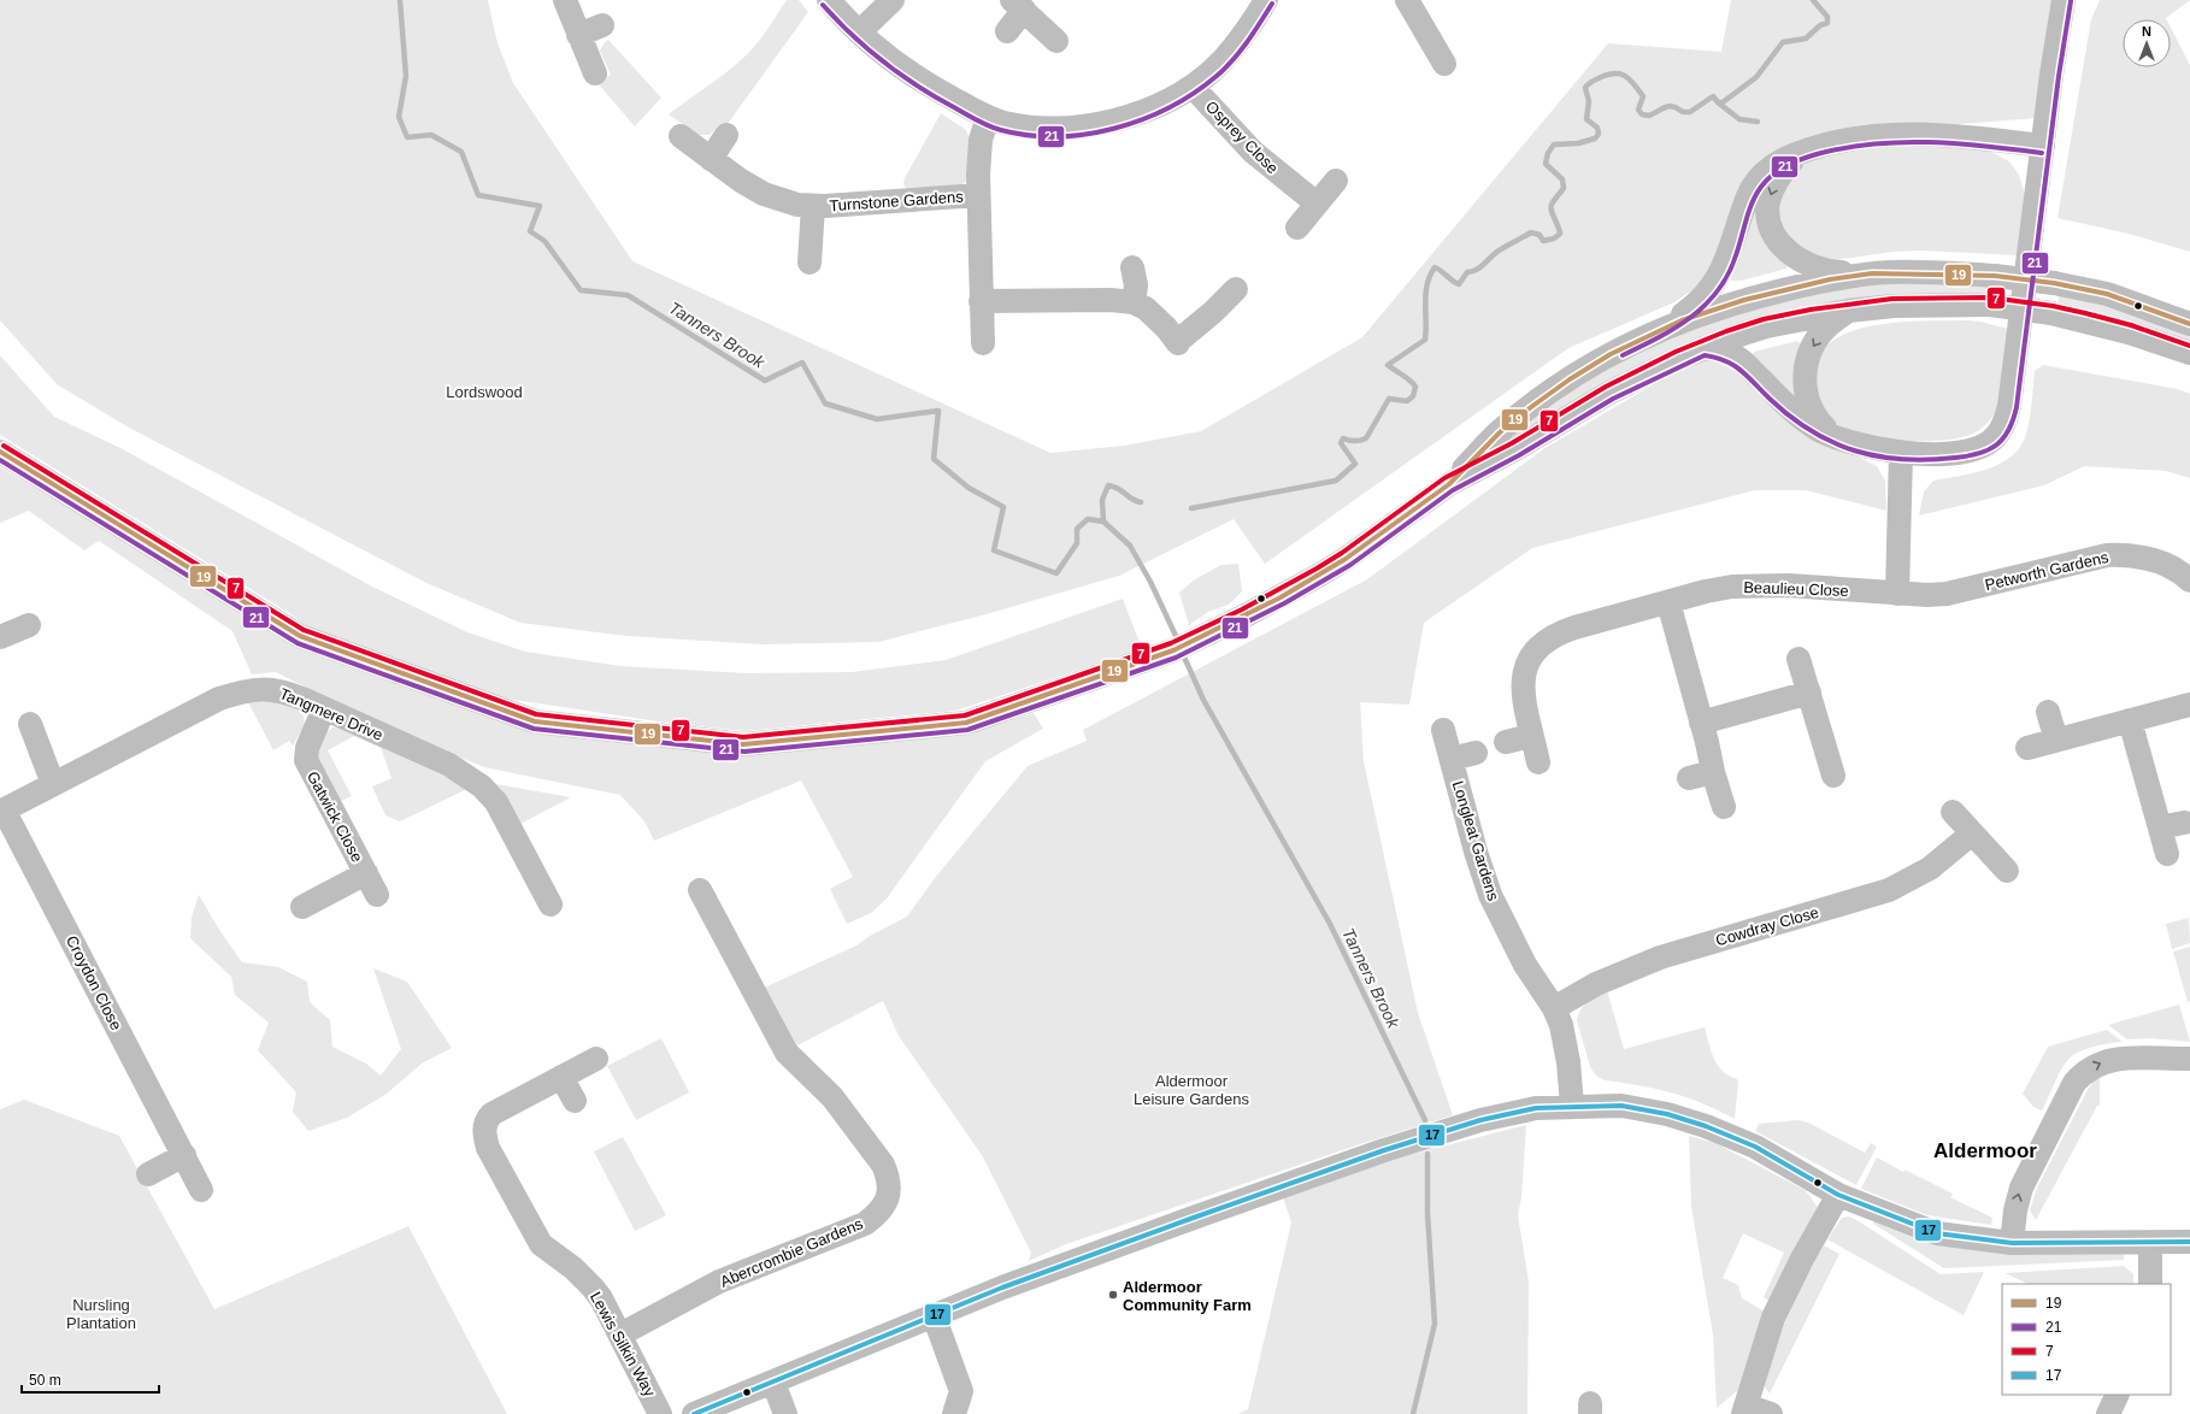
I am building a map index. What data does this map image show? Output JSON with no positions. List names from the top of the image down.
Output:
{
  "streets": {
    "street": [
      "Osprey Close",
      "Turnstone Gardens",
      "Petworth Gardens",
      "Beaulieu Close",
      "Tangmere Drive",
      "Gatwick Close",
      "Longleat Gardens",
      "Cowdray Close",
      "Croydon Close",
      "Abercrombie Gardens",
      "Lewis Silkin Way"
    ]
  },
  "crossings": [
    ["Petworth Gardens", "Beaulieu Close"],
    ["Tangmere Drive", "Gatwick Close"],
    ["Tangmere Drive", "Croydon Close"],
    ["Longleat Gardens", "Cowdray Close"],
    ["Abercrombie Gardens", "Lewis Silkin Way"]
  ],
  "districts": ["Aldermoor"],
  "water": ["Tanners Brook"],
  "parks": ["Lordswood", "Aldermoor Leisure Gardens", "Nursling Plantation"],
  "places": ["Aldermoor Community Farm"],
  "lines": [
    "transit line 21",
    "transit line 19",
    "transit line 7",
    "transit line 17"
  ],
  "legend": [
    "19",
    "21",
    "7",
    "17"
  ],
  "scale_bar": "50 m",
  "north": "top"
}
